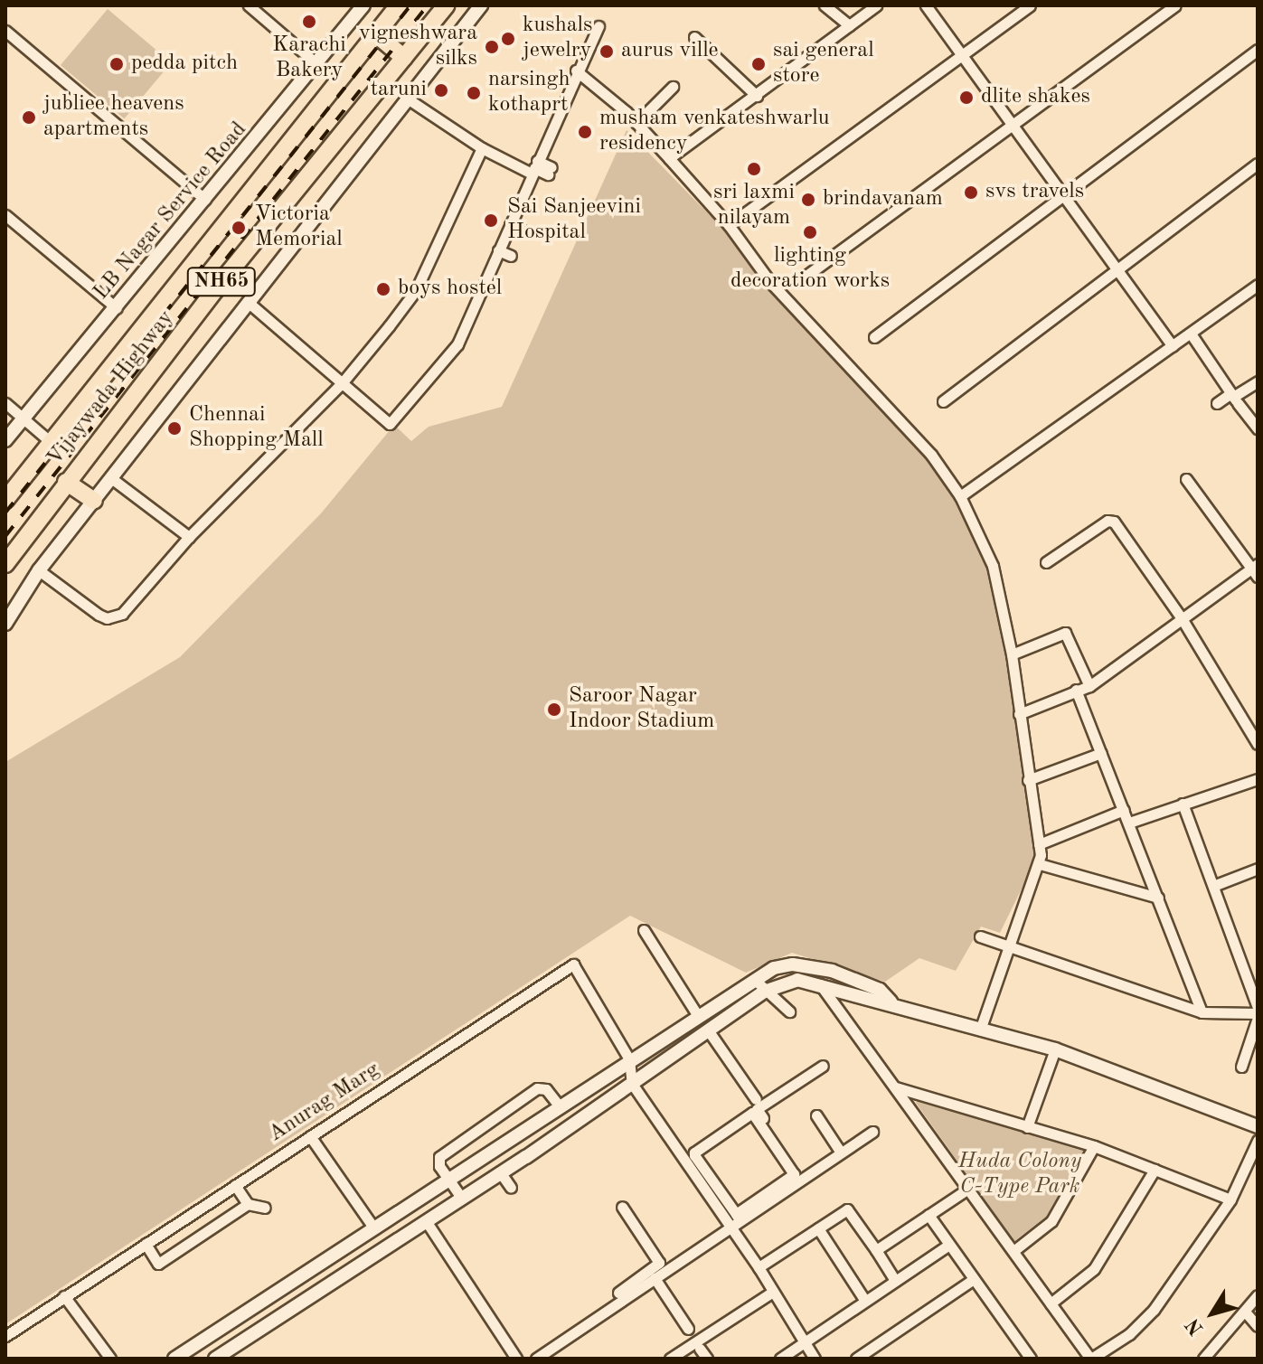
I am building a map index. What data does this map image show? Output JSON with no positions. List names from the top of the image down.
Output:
{
  "streets": {
    "highway": ["NH65", "Vijaywada Highway"],
    "street": ["LB Nagar Service Road", "Anurag Marg"]
  },
  "parks": ["Huda Colony C-Type Park"],
  "places": [
    "Karachi Bakery",
    "kushals jewelry",
    "vigneshwara silks",
    "aurus ville",
    "pedda pitch",
    "sai general store",
    "taruni",
    "narsingh kothaprt",
    "dlite shakes",
    "jubliee heavens apartments",
    "musham venkateshwarlu residency",
    "sri laxmi nilayam",
    "svs travels",
    "brindavanam",
    "Sai Sanjeevini Hospital",
    "Victoria Memorial",
    "lighting decoration works",
    "boys hostel",
    "Chennai Shopping Mall",
    "Saroor Nagar Indoor Stadium"
  ],
  "north": "bottom left"
}
